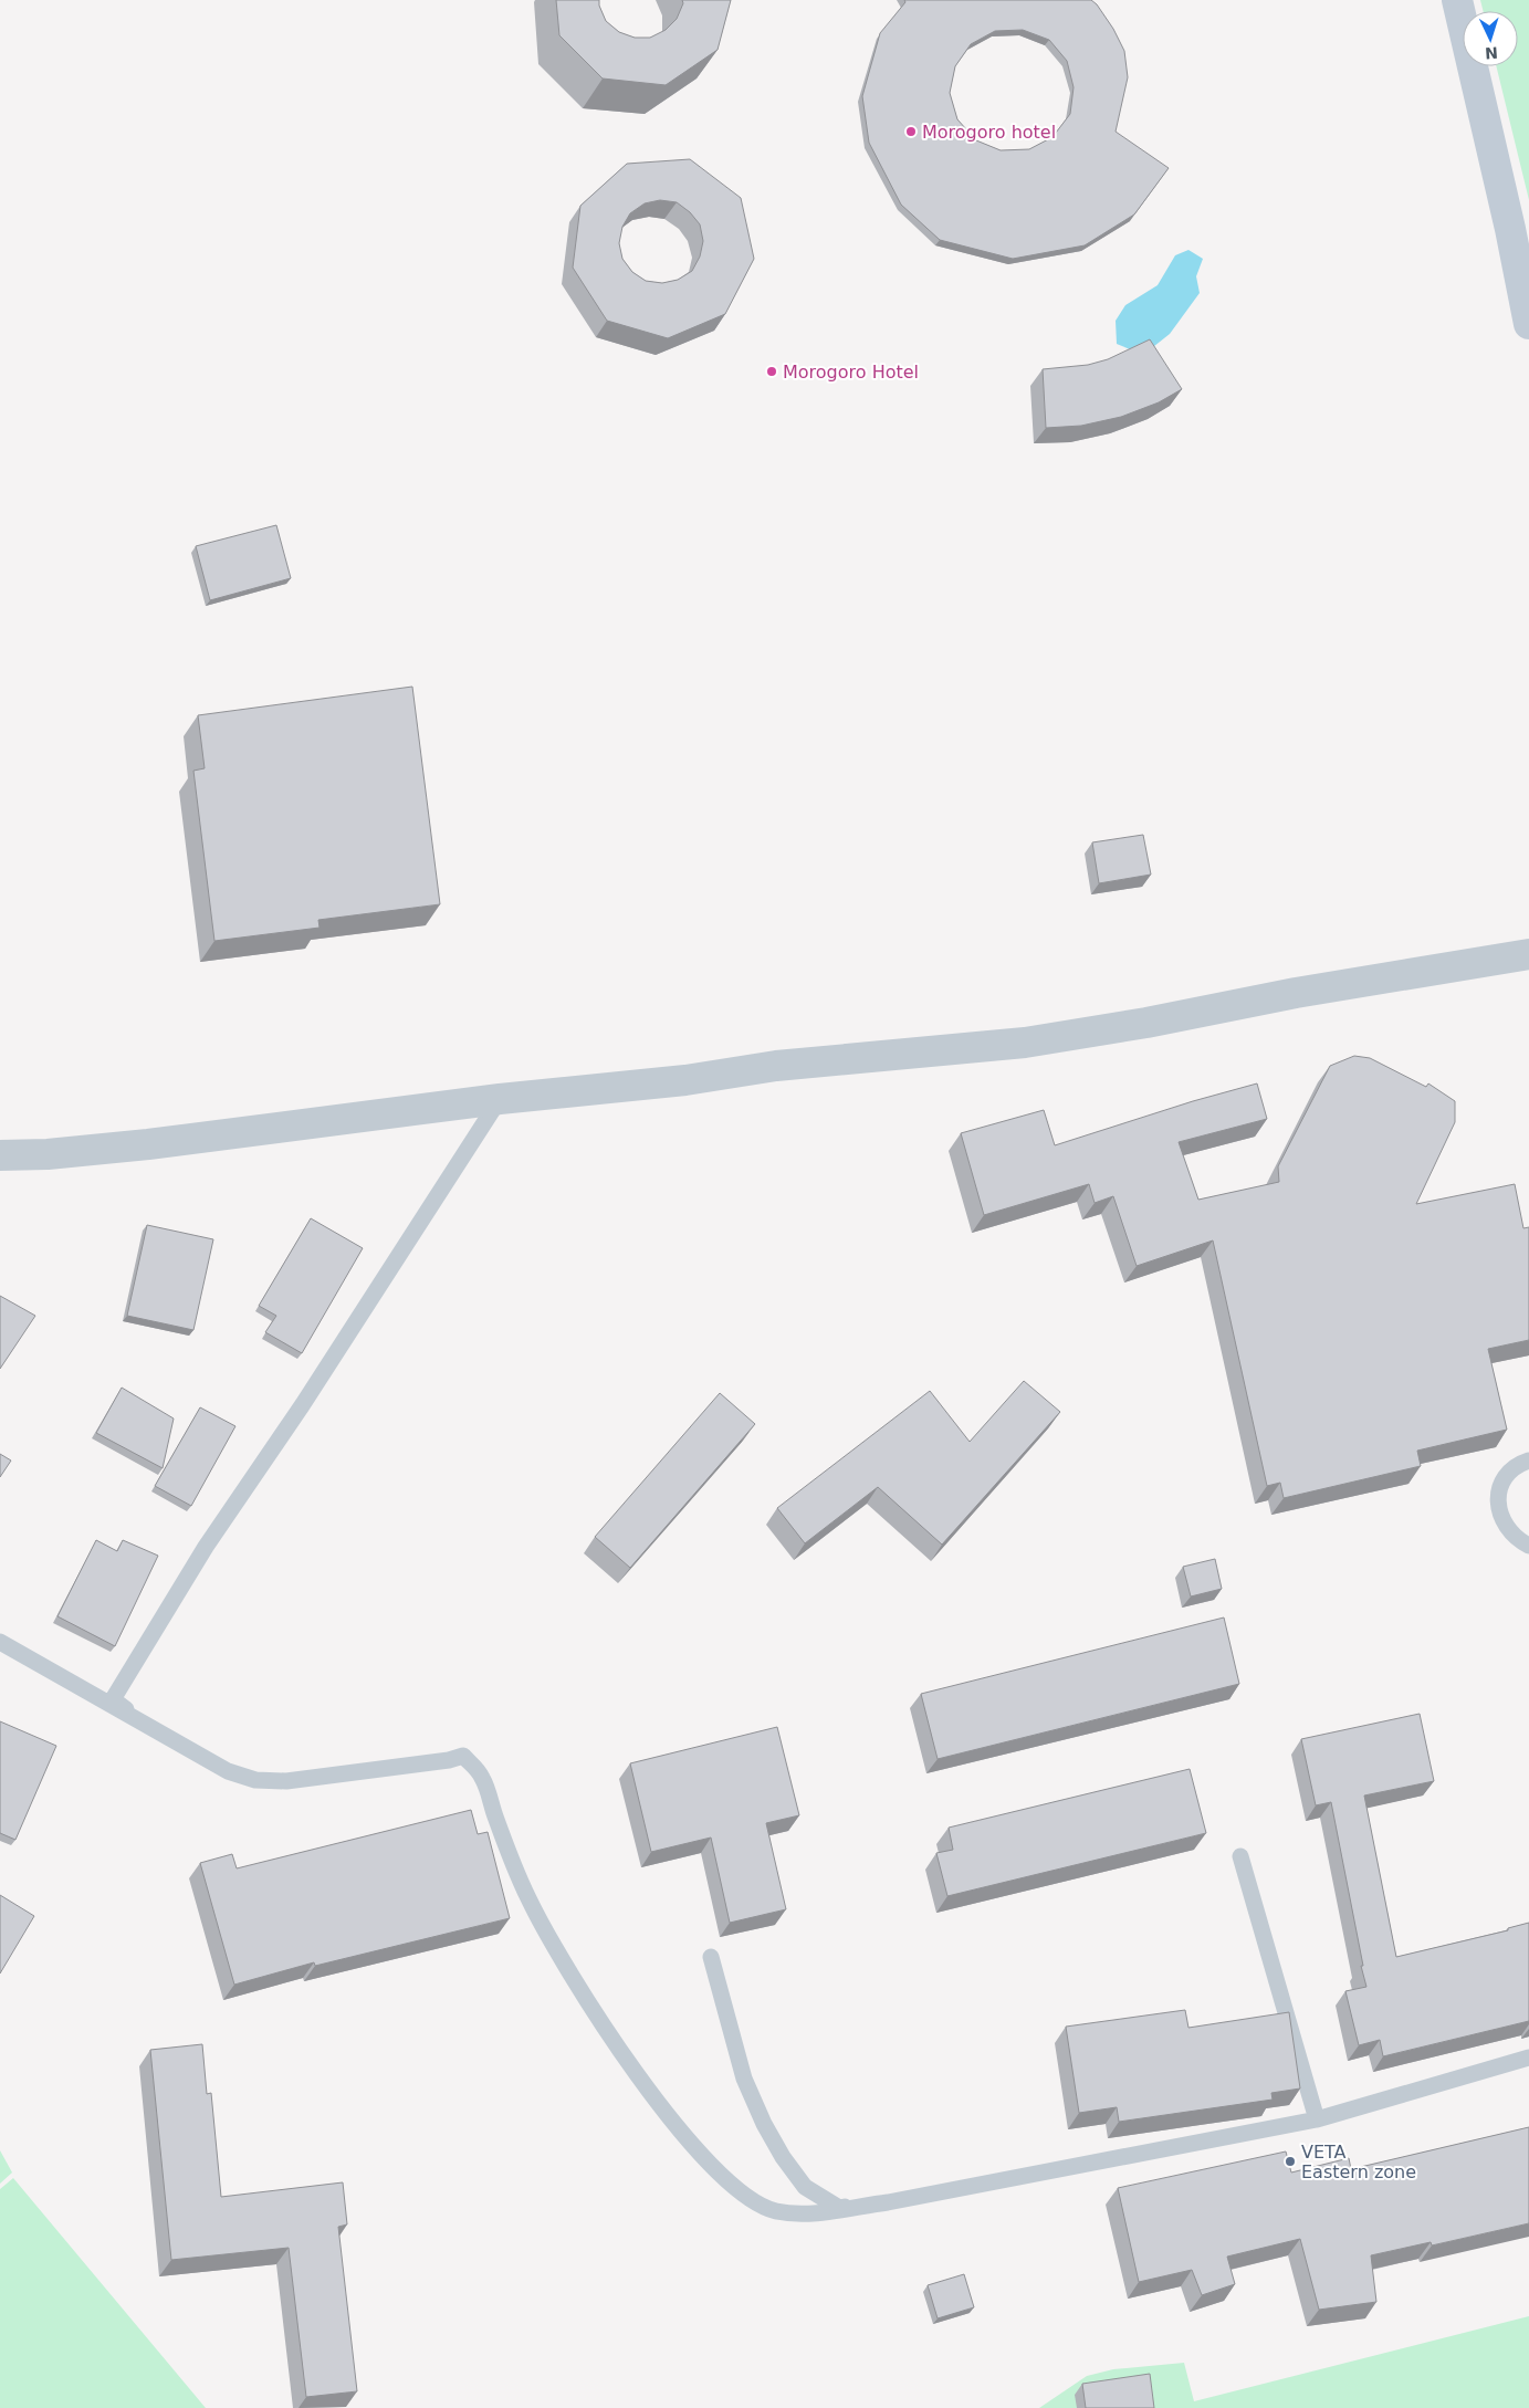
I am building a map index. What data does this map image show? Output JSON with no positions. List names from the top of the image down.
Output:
{
  "places": ["Morogoro hotel", "Morogoro Hotel", "VETA Eastern zone"],
  "north": "bottom"
}
